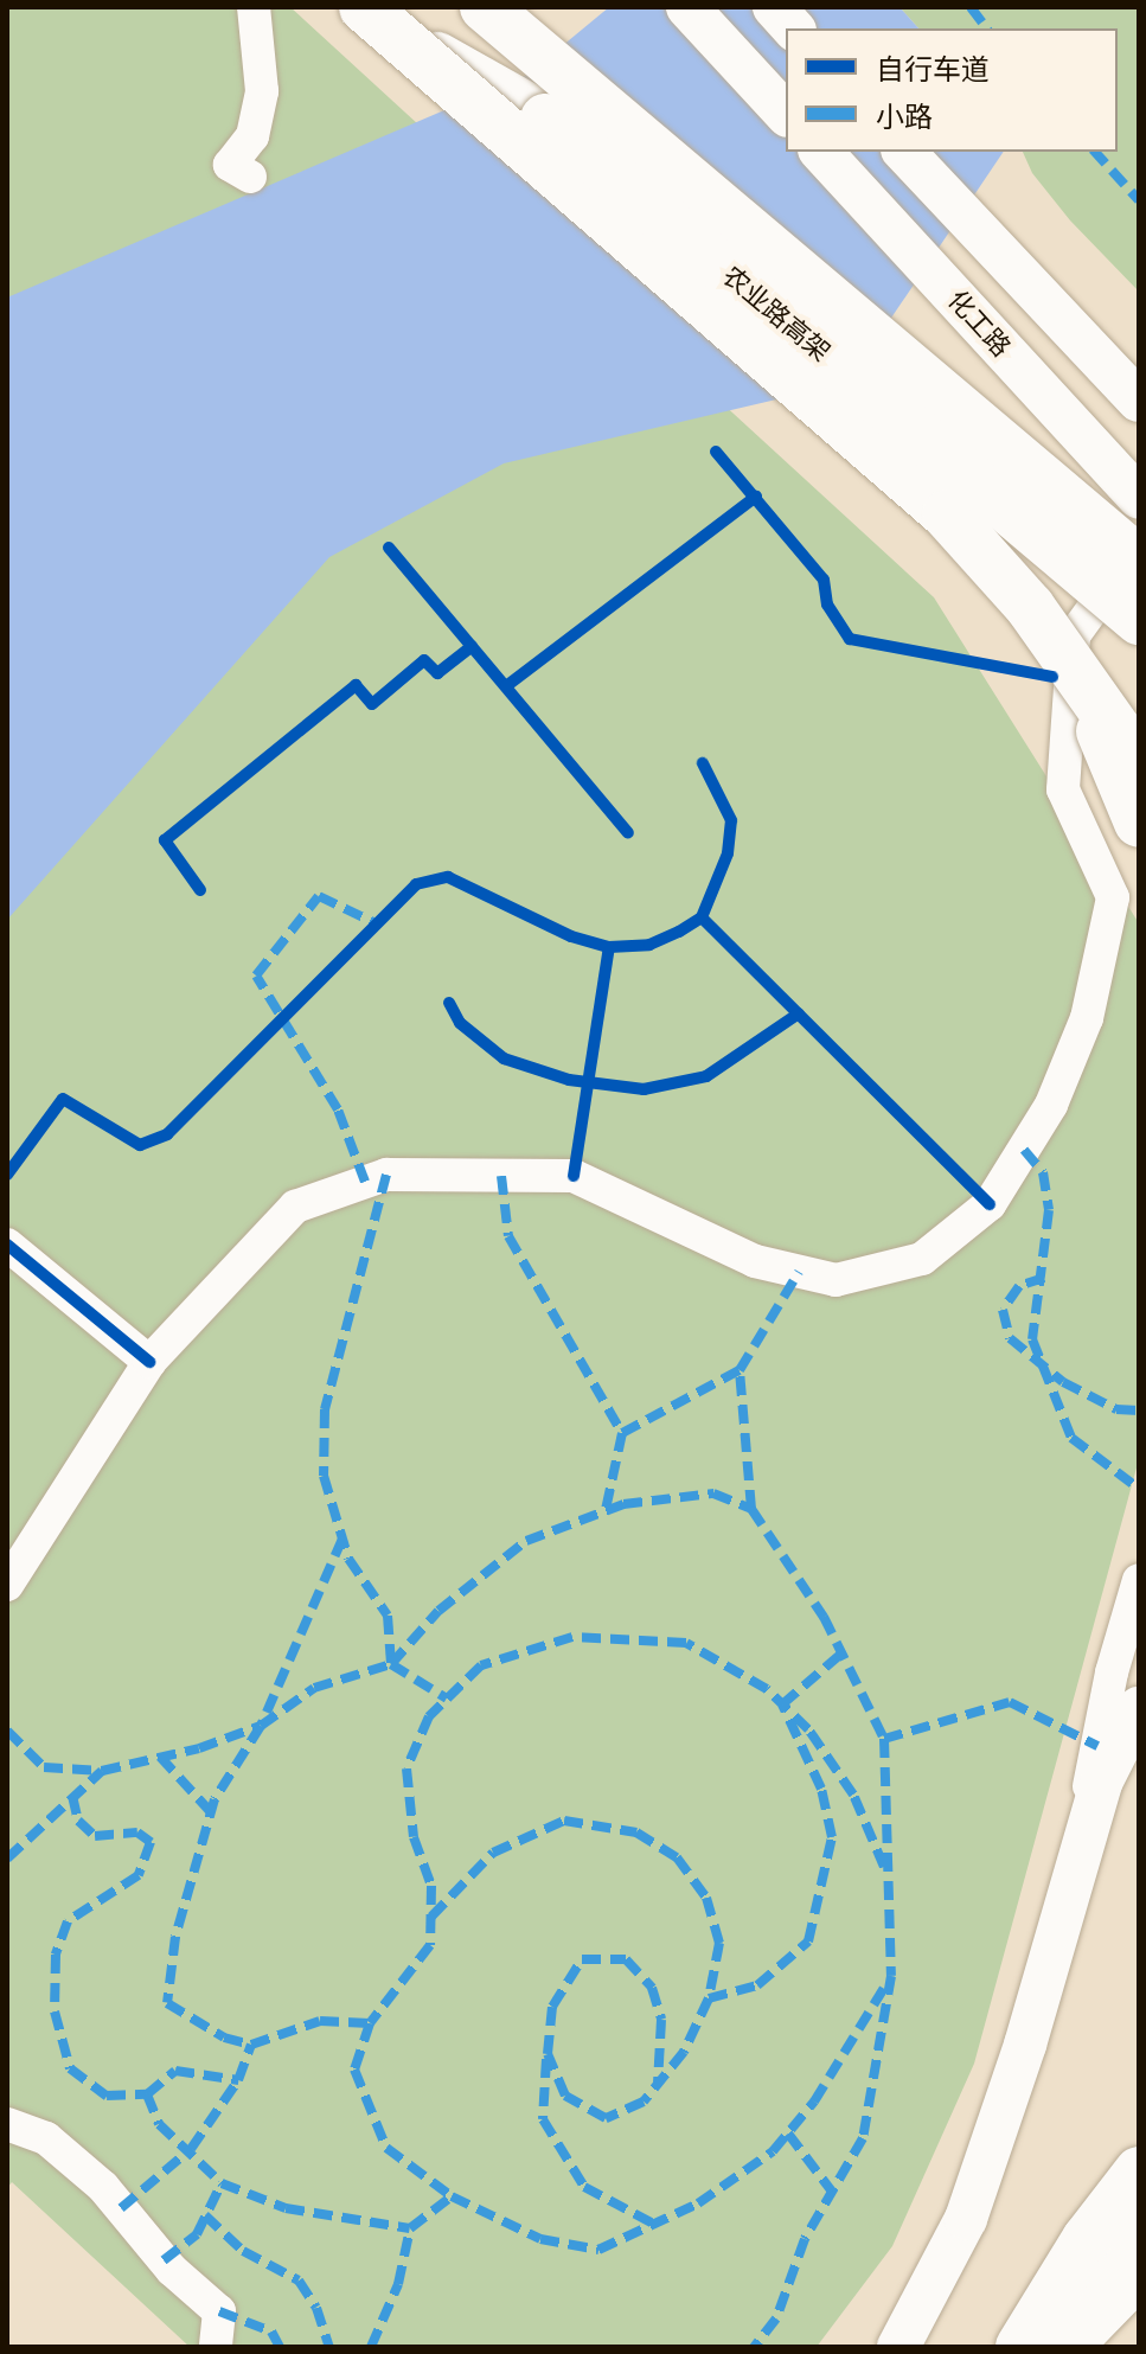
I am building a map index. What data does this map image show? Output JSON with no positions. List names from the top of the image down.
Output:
{
  "streets": {
    "highway": ["农业路高架"],
    "main road": ["化工路"]
  },
  "legend": ["自行车道", "小路"]
}
